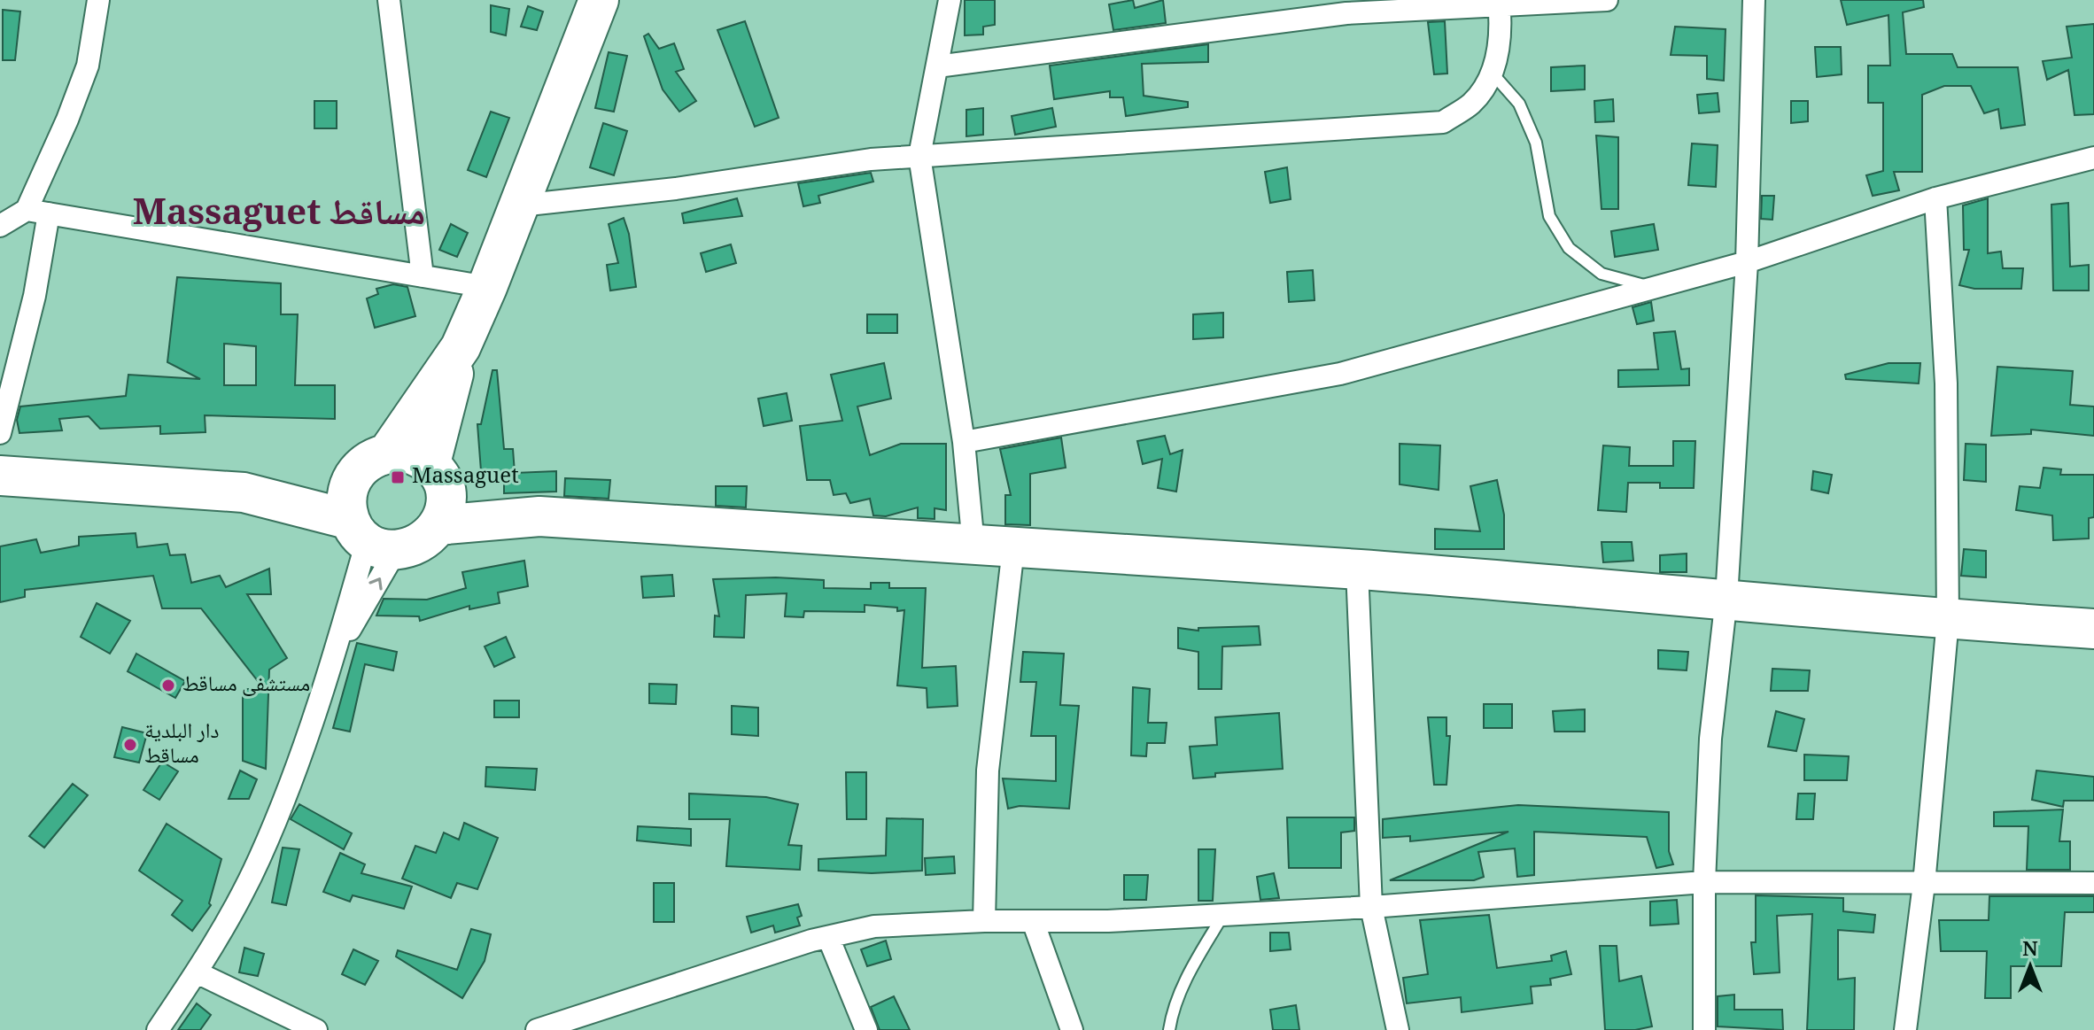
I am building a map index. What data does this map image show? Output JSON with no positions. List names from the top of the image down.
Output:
{
  "districts": ["Massaguet مساقط"],
  "places": {
    "transit": ["Massaguet"],
    "other": ["مستشفى مساقط", "دار البلدية مساقط"]
  },
  "north": "top"
}
